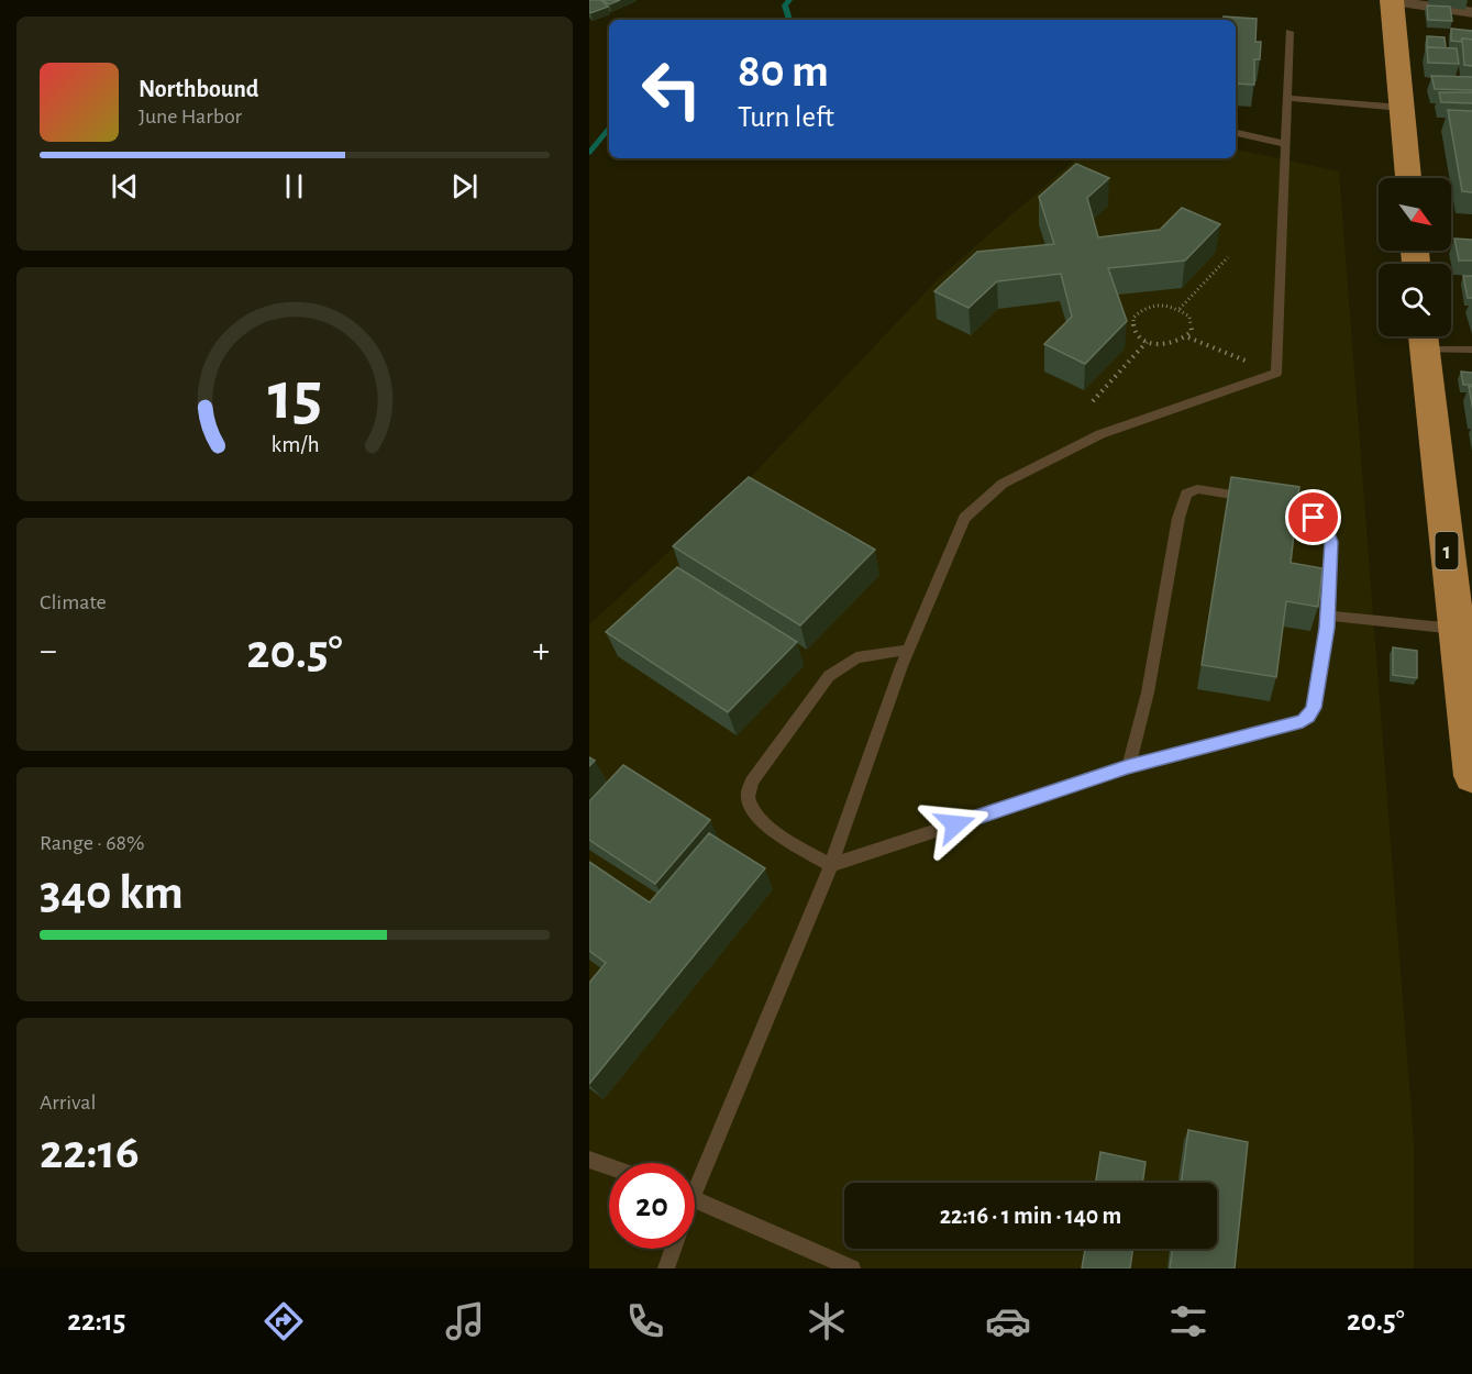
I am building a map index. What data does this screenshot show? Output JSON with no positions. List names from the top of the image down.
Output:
{
  "streets": {
    "highway": ["1"]
  },
  "north": "bottom right",
  "page": {
    "turn": ["80 m", "Turn left"],
    "song": ["Northbound", "June Harbor"],
    "tile": [
      "Climate",
      ["Range · 68%", "340 km"],
      ["Arrival", "22:16"]
    ],
    "heat": ["−", "20.5°", "+"],
    "limit": "20",
    "trip": "22:16 · 1 min · 140 m",
    "tabs": ["22:15", "20.5°"],
    "gauge": ["15", "km/h"]
  }
}
